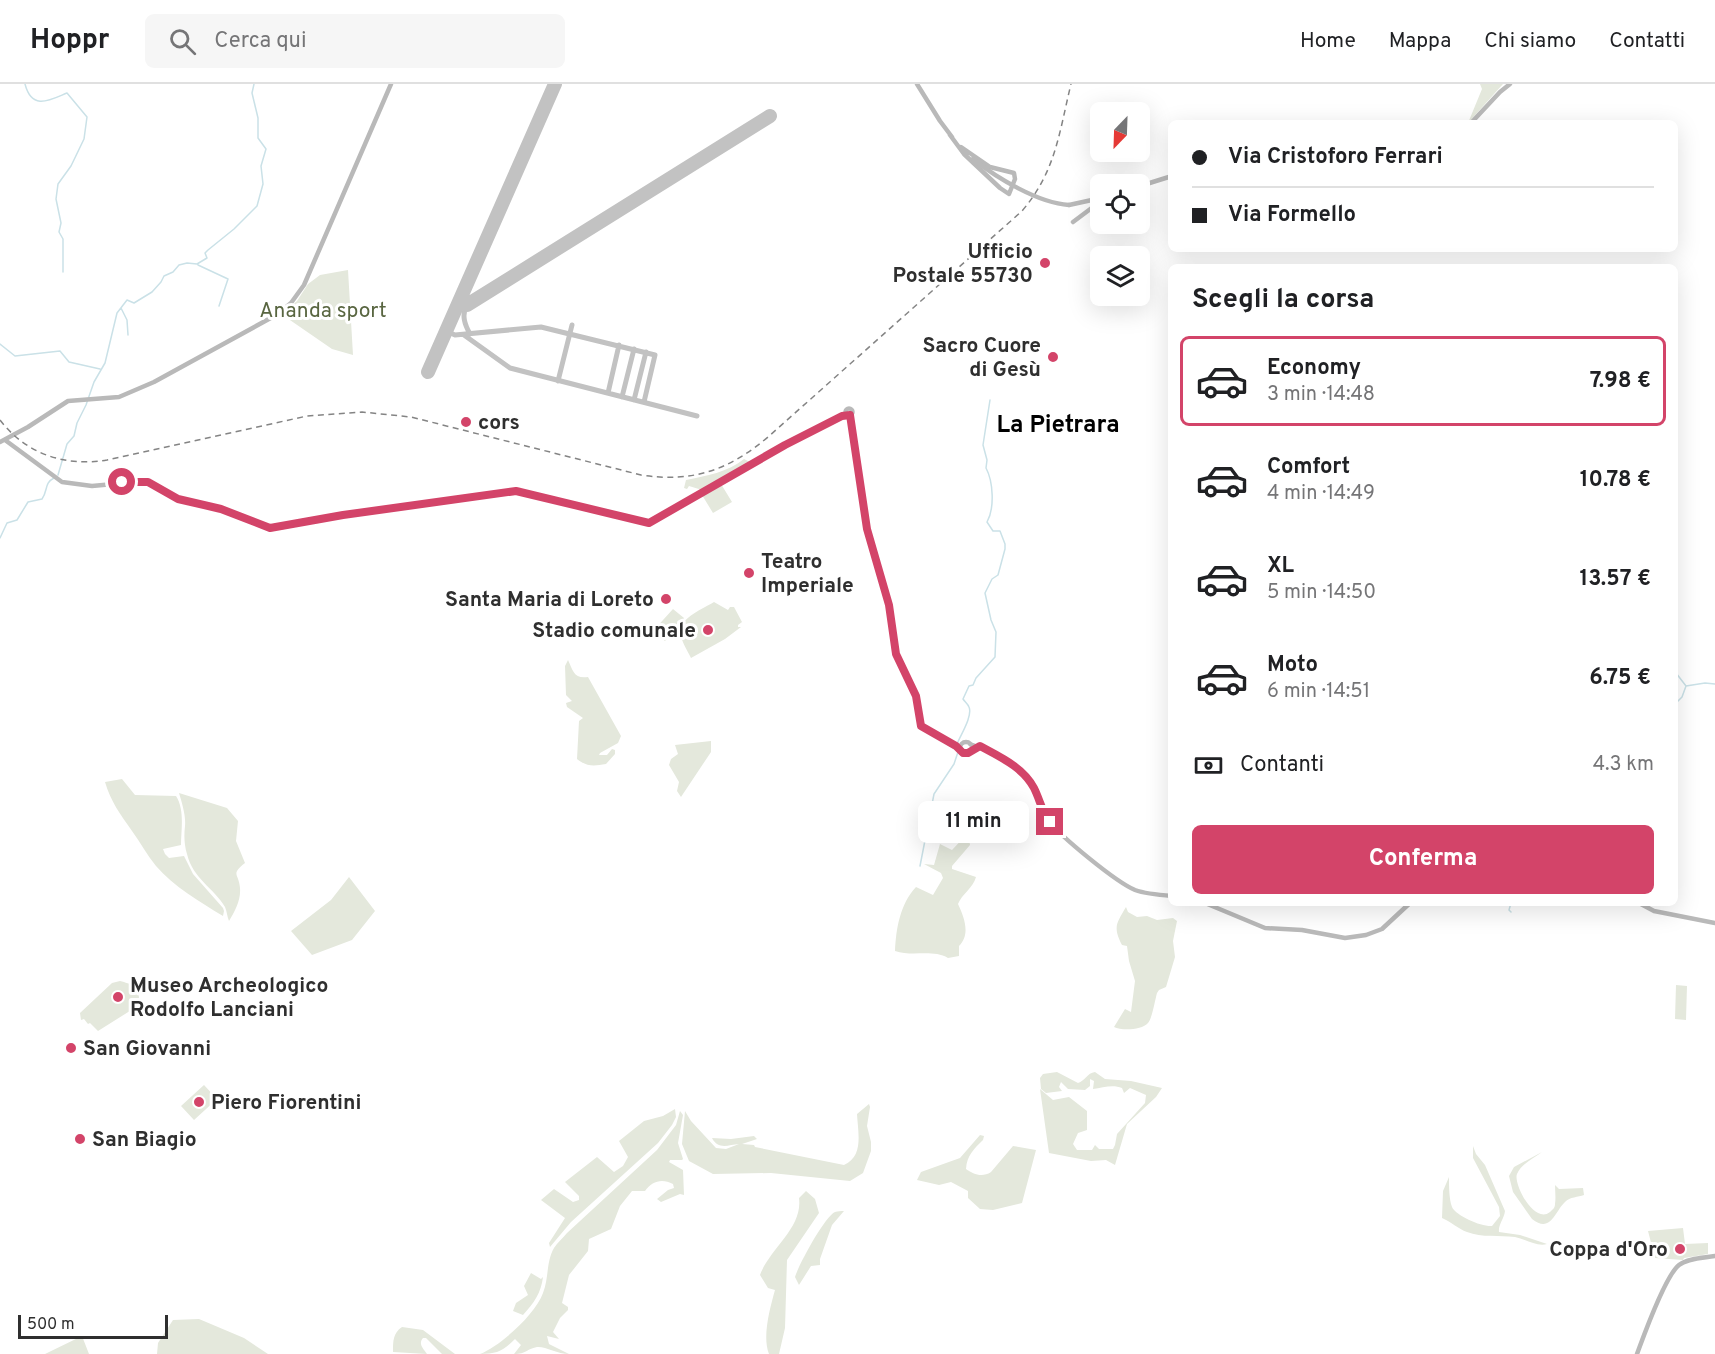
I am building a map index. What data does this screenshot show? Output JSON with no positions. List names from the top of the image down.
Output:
{
  "districts": ["La Pietrara"],
  "parks": ["Ananda sport"],
  "places": [
    "Ufficio Postale 55730",
    "Sacro Cuore di Gesù",
    "cors",
    "Teatro Imperiale",
    "Santa Maria di Loreto",
    "Stadio comunale",
    "Museo Archeologico Rodolfo Lanciani",
    "San Giovanni",
    "Piero Fiorentini",
    "San Biagio",
    "Coppa d'Oro"
  ],
  "scale_bar": "500 m",
  "north": "bottom left",
  "page": {
    "header": "Hoppr",
    "search": "Cerca qui",
    "nav": [
      "Home",
      "Mappa",
      "Chi siamo",
      "Contatti"
    ],
    "banner": ["Via Cristoforo Ferrari", "Via Formello"],
    "heading": "Scegli la corsa",
    "list": [
      {
        "name": "Economy",
        "note": "3 min · 14:48",
        "value": "7.98 €"
      },
      {
        "name": "Comfort",
        "note": "4 min · 14:49",
        "value": "10.78 €"
      },
      {
        "name": "XL",
        "note": "5 min · 14:50",
        "value": "13.57 €"
      },
      {
        "name": "Moto",
        "note": "6 min · 14:51",
        "value": "6.75 €"
      }
    ],
    "pay": ["Contanti", "4.3 km"],
    "bubble": "11 min",
    "buttons": "Conferma",
    "scale": "500 m"
  }
}
